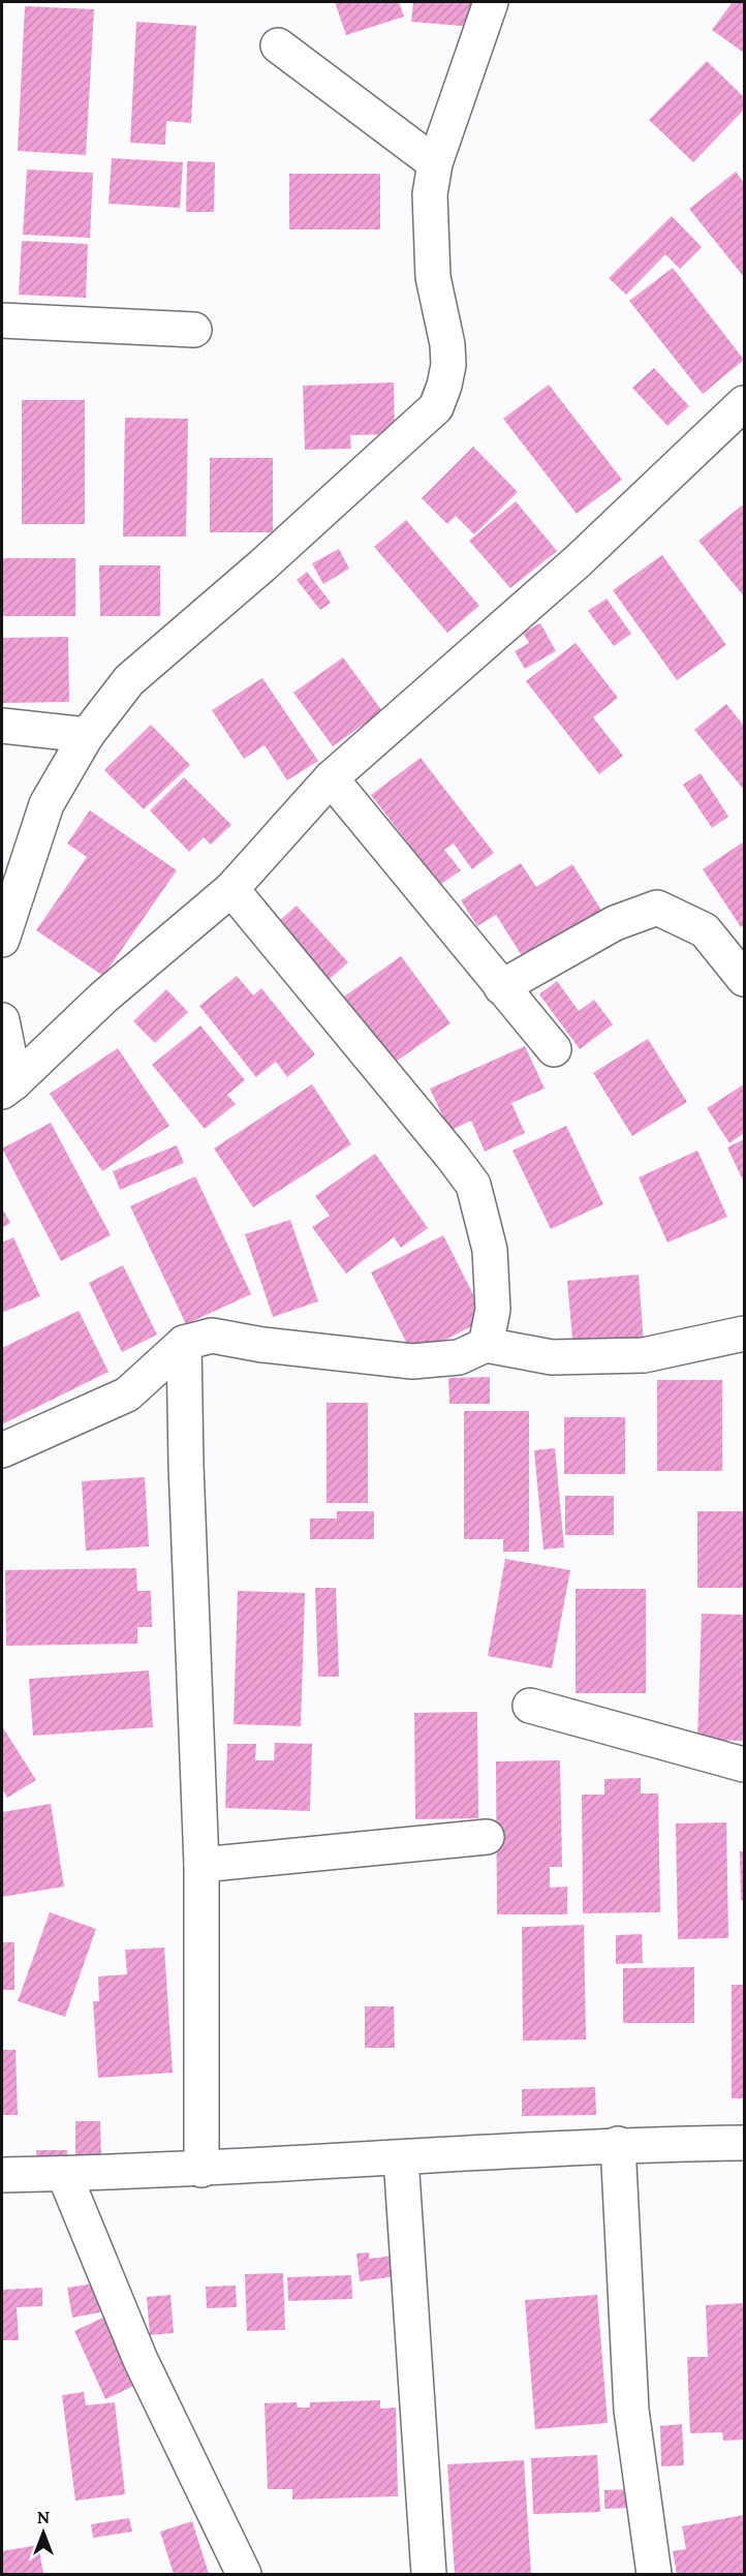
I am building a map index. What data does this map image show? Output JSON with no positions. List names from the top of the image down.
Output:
{
  "north": "top"
}
